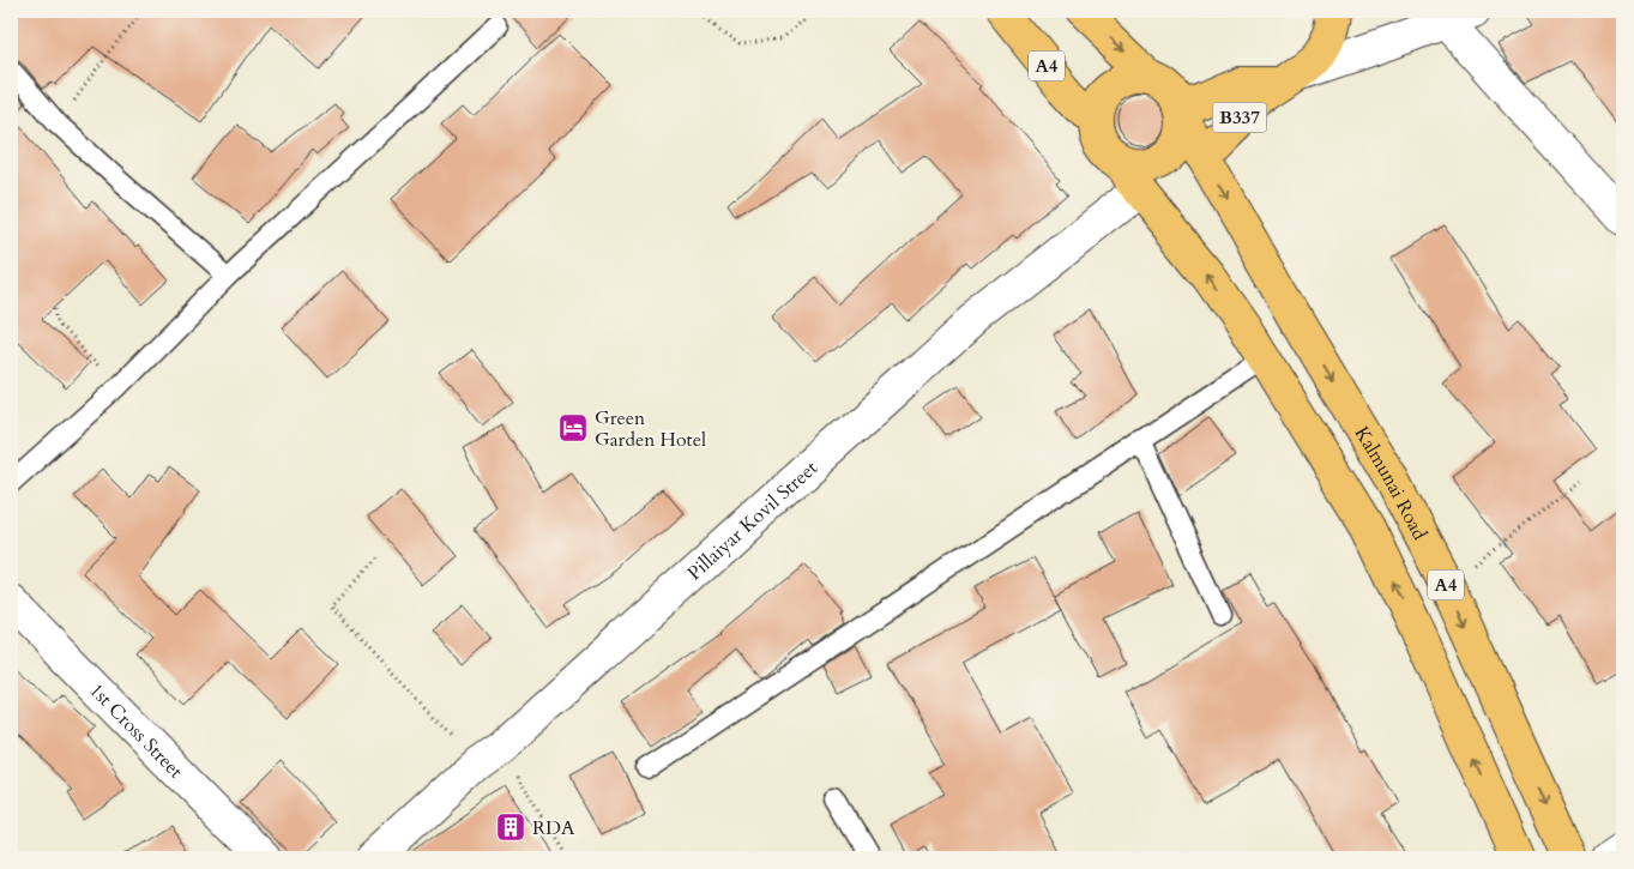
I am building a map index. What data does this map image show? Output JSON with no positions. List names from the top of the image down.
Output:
{
  "streets": {
    "main road": ["A4", "B337", "Kalmunai Road"],
    "street": ["Pillaiyar Kovil Street", "1st Cross Street"]
  },
  "crossings": [
    ["A4", "B337"],
    ["A4", "Kalmunai Road"],
    ["A4", "Pillaiyar Kovil Street"],
    ["B337", "Kalmunai Road"],
    ["B337", "Pillaiyar Kovil Street"],
    ["Kalmunai Road", "Pillaiyar Kovil Street"]
  ],
  "places": {
    "hotel": ["Green Garden Hotel"],
    "building": ["RDA"]
  }
}
